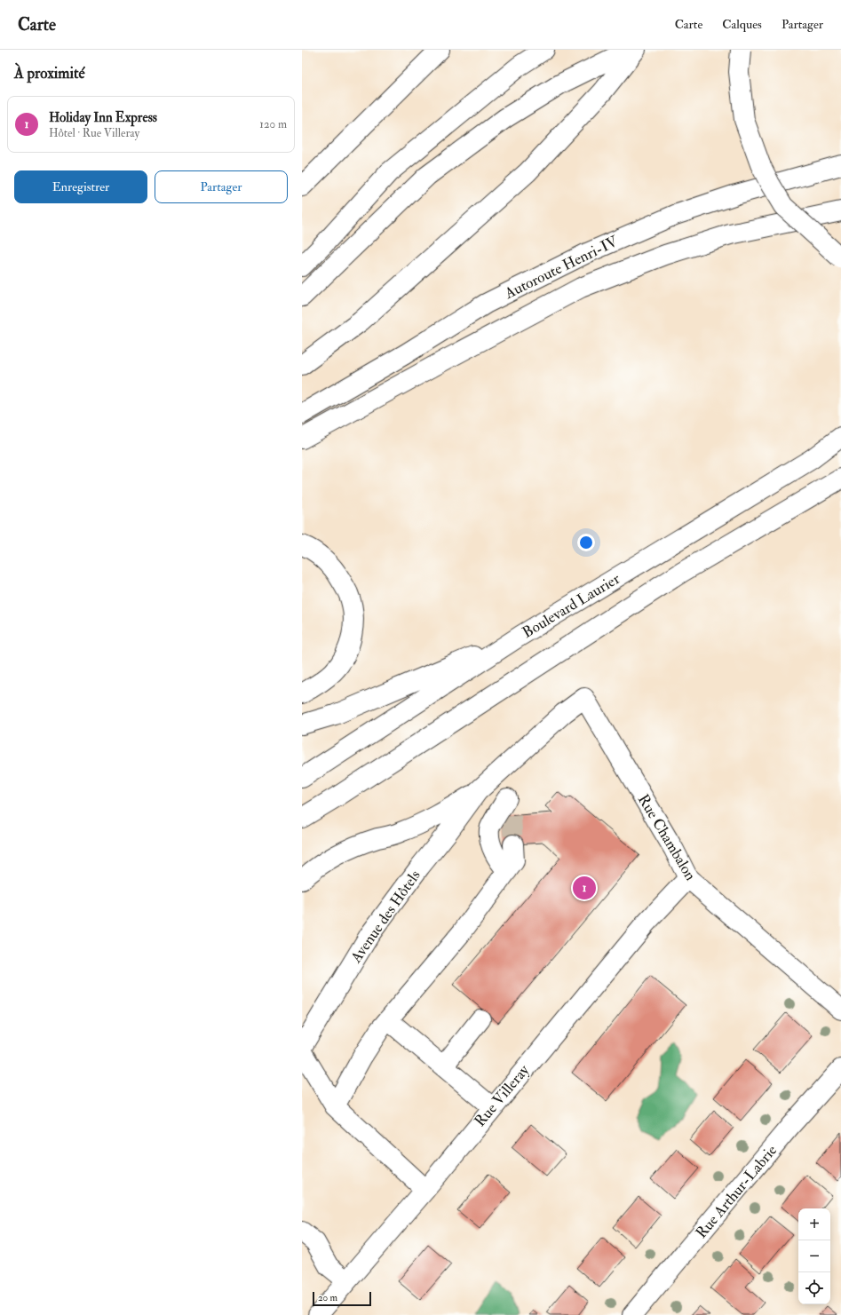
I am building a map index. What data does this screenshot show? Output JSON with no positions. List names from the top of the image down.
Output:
{
  "streets": {
    "main road": [
      "Autoroute Henri-IV",
      "Boulevard Laurier",
      "Rue Chambalon",
      "Avenue des Hôtels",
      "Rue Villeray",
      "Rue Arthur-Labrie"
    ]
  },
  "crossings": [
    ["Rue Chambalon", "Avenue des Hôtels"],
    ["Rue Chambalon", "Rue Villeray"]
  ],
  "scale_bar": "20 m",
  "page": {
    "header": "Carte",
    "nav": ["Carte", "Calques", "Partager"],
    "heading": "À proximité",
    "list": [
      {
        "mark": "1",
        "name": "Holiday Inn Express",
        "note": "Hôtel · Rue Villeray",
        "value": "120 m"
      }
    ],
    "buttons": ["Enregistrer", "Partager"],
    "pins": "1",
    "map_buttons": ["+", "−"],
    "scale": "20 m"
  }
}
